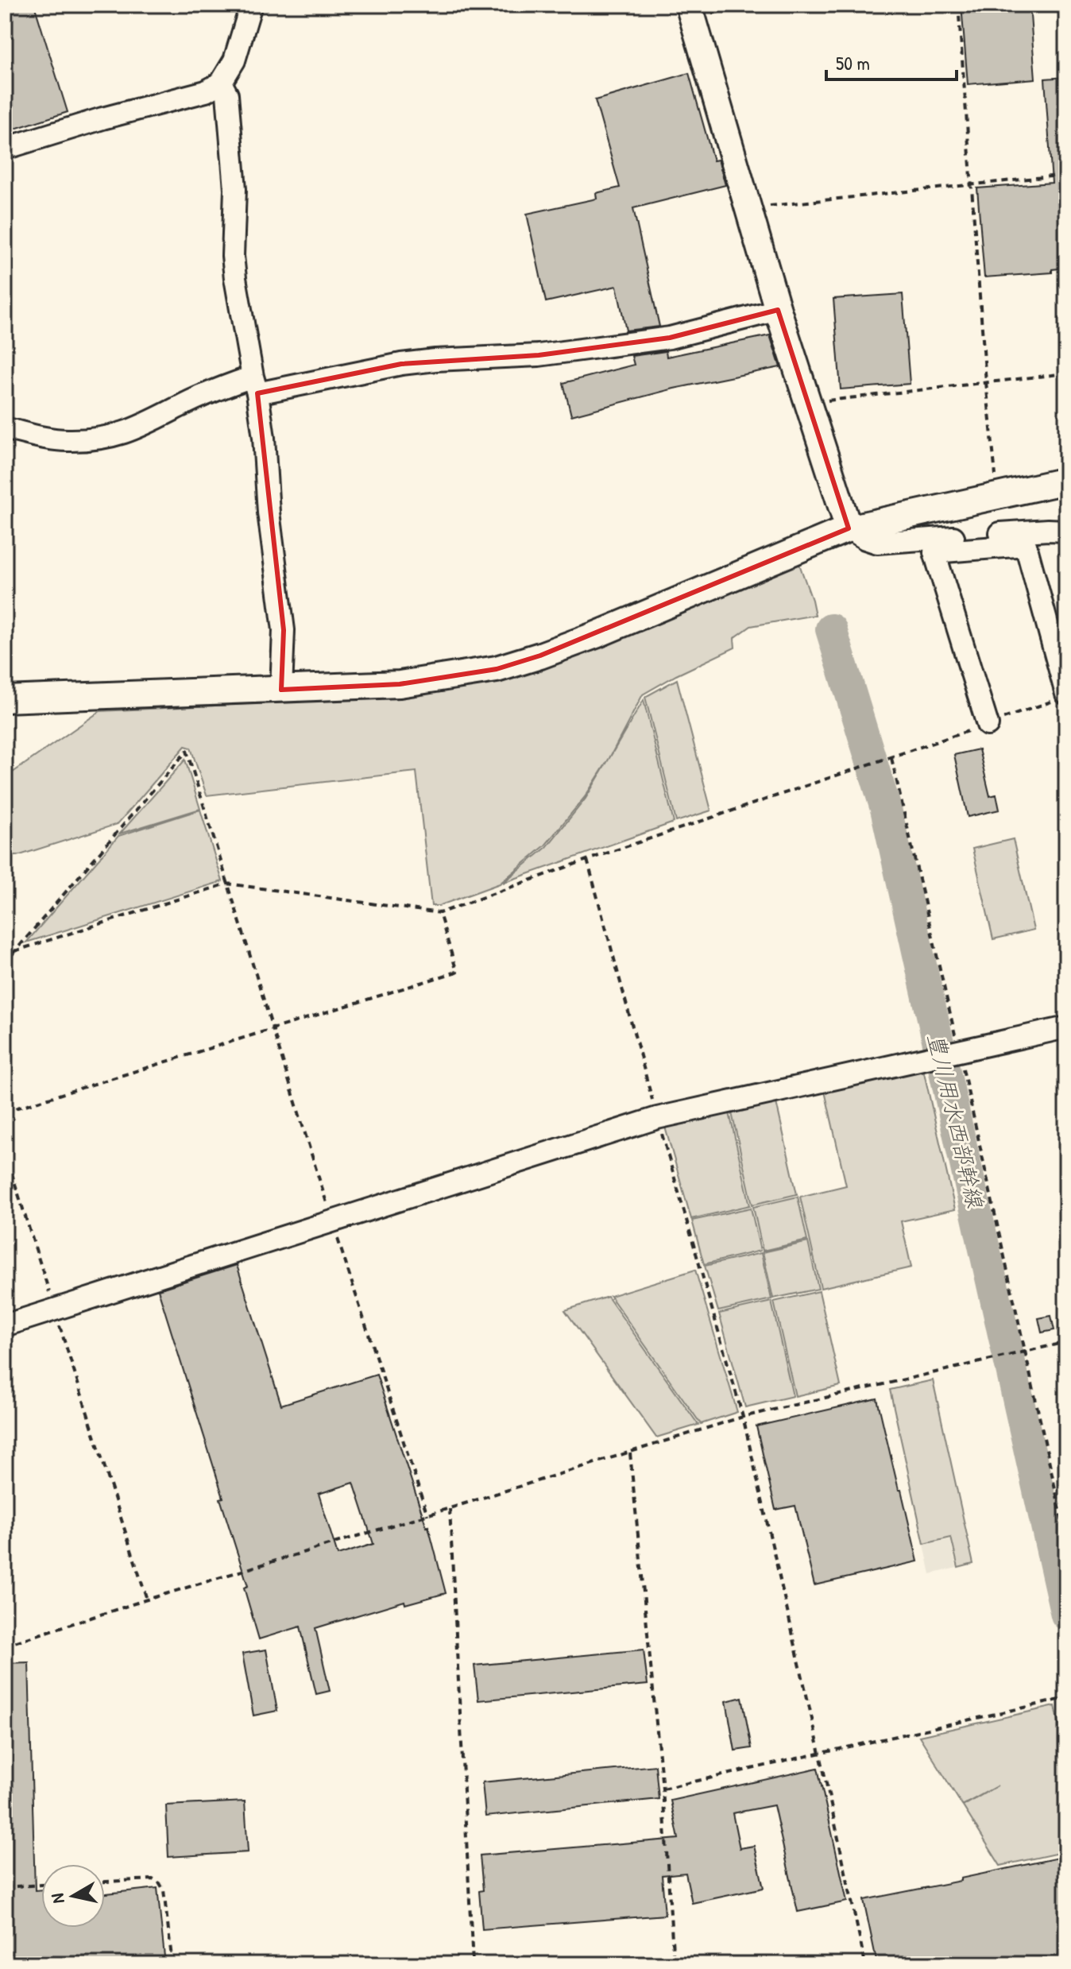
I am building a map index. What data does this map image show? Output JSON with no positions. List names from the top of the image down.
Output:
{
  "water": ["豊川用水西部幹線"],
  "scale_bar": "50 m",
  "north": "left"
}
